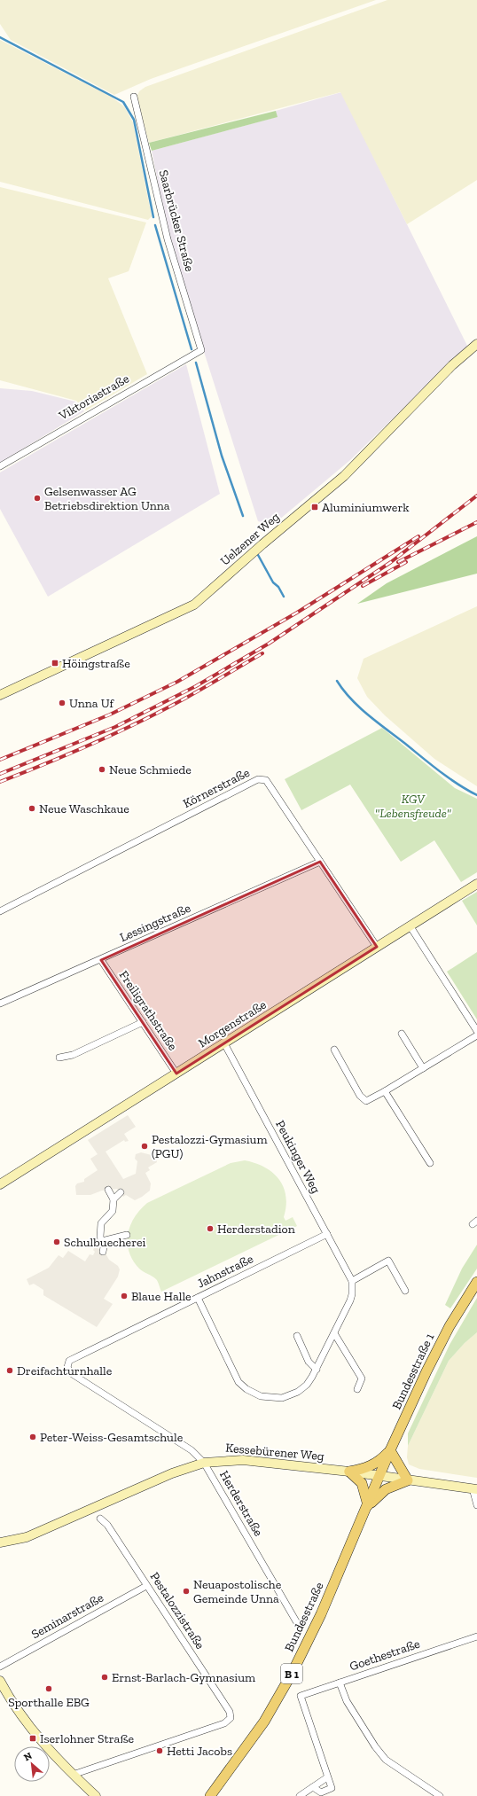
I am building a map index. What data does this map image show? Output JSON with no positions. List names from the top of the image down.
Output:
{
  "streets": {
    "main road": [
      "Uelzener Weg",
      "Morgenstraße",
      "Bundesstraße 1",
      "Kessebürener Weg",
      "Bundesstraße",
      "B 1"
    ],
    "street": [
      "Saarbrücker Straße",
      "Viktoriastraße",
      "Körnerstraße",
      "Lessingstraße",
      "Freiligrathstraße",
      "Peukinger Weg",
      "Jahnstraße",
      "Herderstraße",
      "Pestalozzistraße",
      "Seminarstraße",
      "Goethestraße"
    ]
  },
  "crossings": [
    ["Saarbrücker Straße", "Viktoriastraße"],
    ["Körnerstraße", "Lessingstraße"],
    ["Körnerstraße", "Morgenstraße"],
    ["Lessingstraße", "Freiligrathstraße"],
    ["Freiligrathstraße", "Morgenstraße"],
    ["Morgenstraße", "Peukinger Weg"],
    ["Peukinger Weg", "Jahnstraße"],
    ["Jahnstraße", "Herderstraße"],
    ["Bundesstraße 1", "Kessebürener Weg"],
    ["Bundesstraße 1", "Bundesstraße"],
    ["Kessebürener Weg", "Herderstraße"],
    ["Kessebürener Weg", "Bundesstraße"],
    ["Pestalozzistraße", "Seminarstraße"]
  ],
  "parks": ["KGV \"Lebensfreude\""],
  "places": {
    "other": [
      "Gelsenwasser AG Betriebsdirektion Unna",
      "Unna Uf",
      "Neue Schmiede",
      "Neue Waschkaue",
      "Pestalozzi-Gymasium (PGU)",
      "Herderstadion",
      "Schulbuecherei",
      "Blaue Halle",
      "Dreifachturnhalle",
      "Peter-Weiss-Gesamtschule",
      "Neuapostolische Gemeinde Unna",
      "Ernst-Barlach-Gymnasium",
      "Sporthalle EBG",
      "Hetti Jacobs"
    ],
    "transit": ["Aluminiumwerk", "Höingstraße", "Iserlohner Straße"]
  },
  "north": "top left"
}
